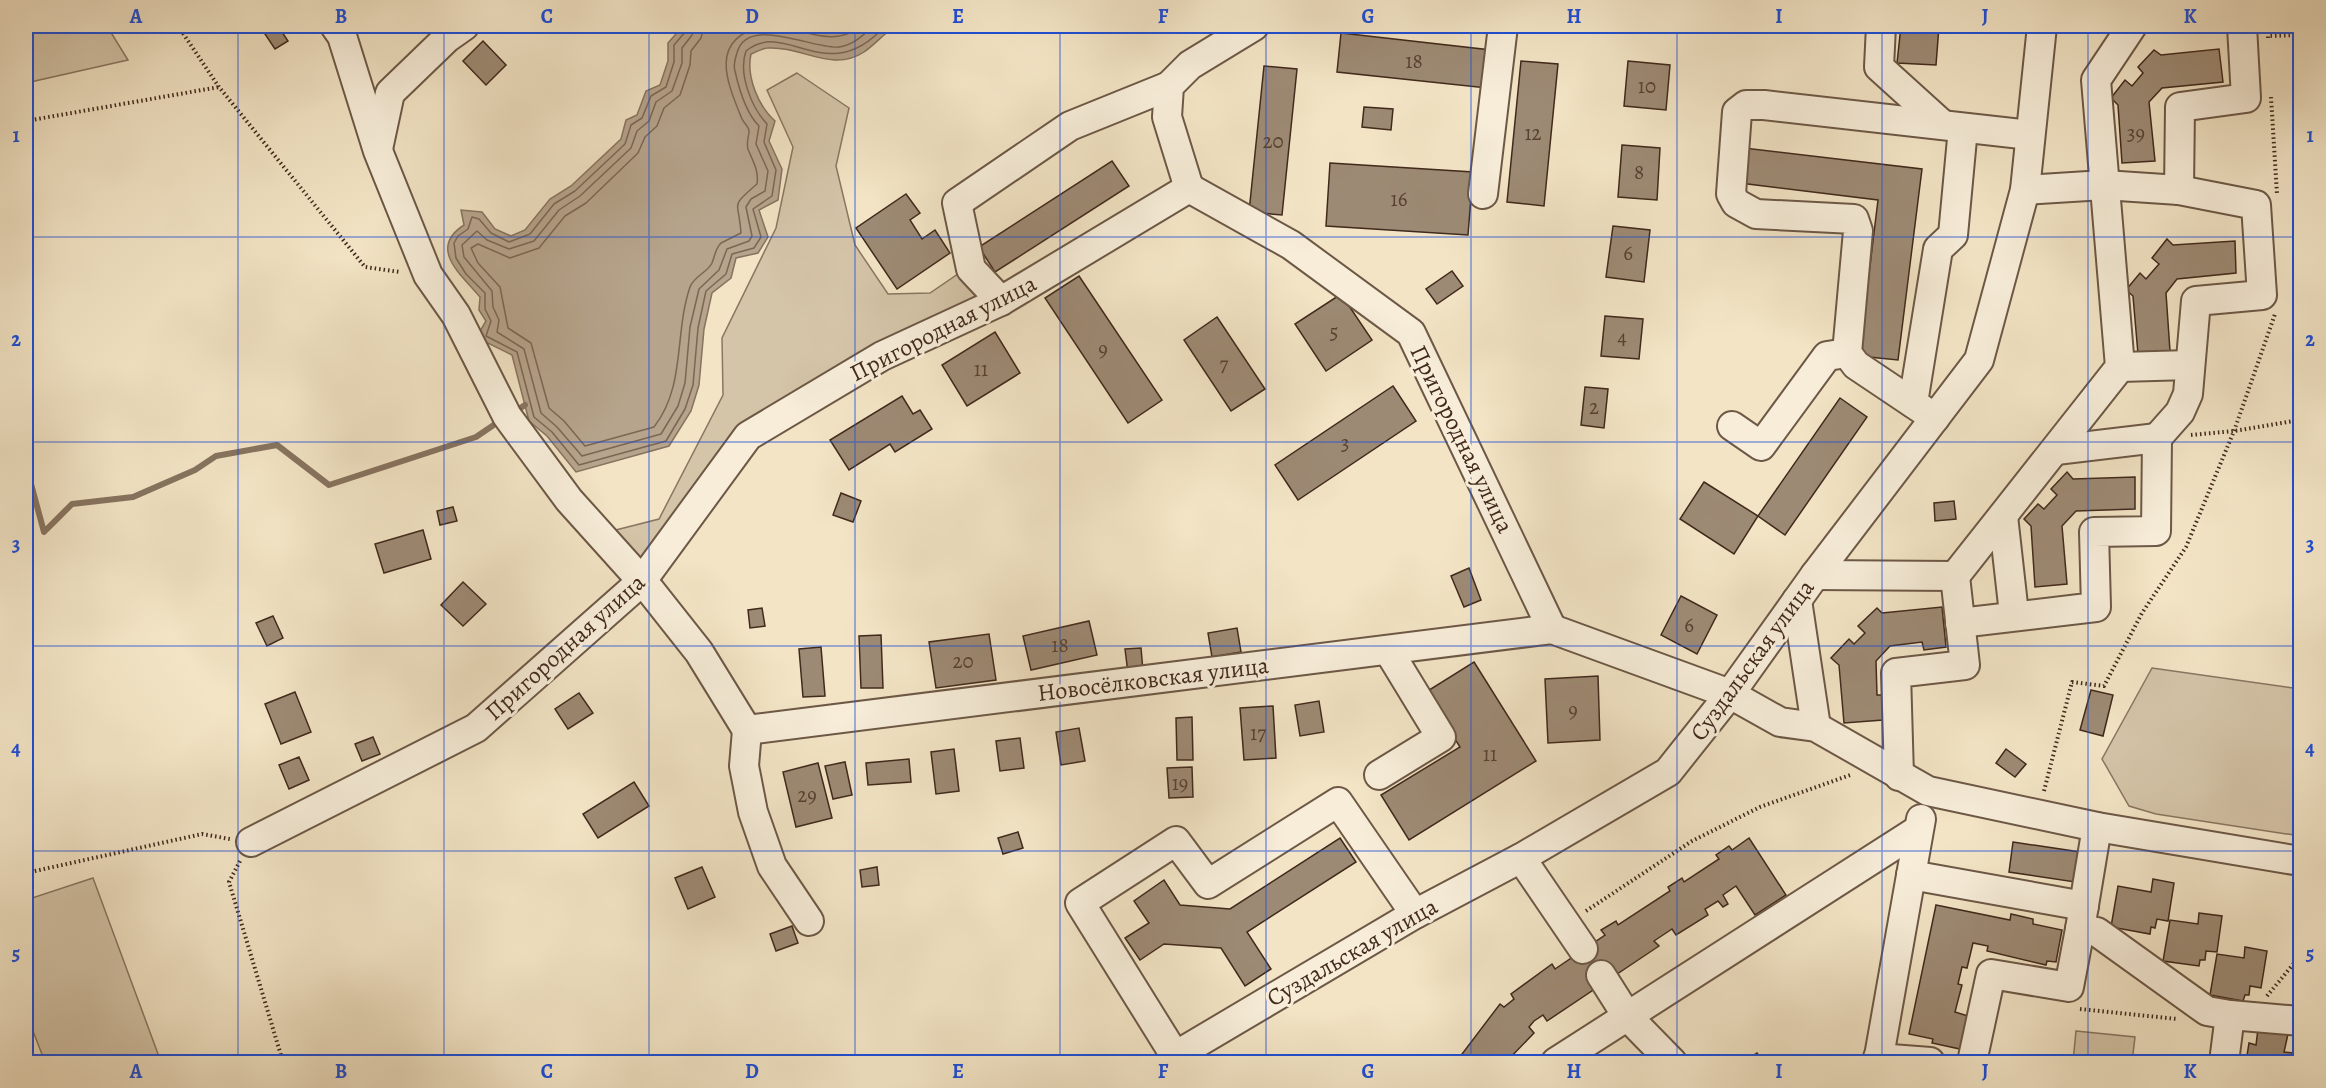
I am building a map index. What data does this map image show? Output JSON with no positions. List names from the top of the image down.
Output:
{
  "streets": {
    "street": ["Пригородная улица", "Суздальская улица", "Новосёлковская улица"]
  },
  "crossings": [
    ["Пригородная улица", "Новосёлковская улица"],
    ["Суздальская улица", "Новосёлковская улица"]
  ],
  "house_numbers": [
    "18",
    "10",
    "12",
    "39",
    "20",
    "8",
    "16",
    "6",
    "5",
    "4",
    "9",
    "7",
    "11",
    "2",
    "3",
    "6",
    "18",
    "20",
    "9",
    "17",
    "11",
    "19",
    "29"
  ],
  "grid": {
    "columns": [
      "A",
      "B",
      "C",
      "D",
      "E",
      "F",
      "G",
      "H",
      "I",
      "J",
      "K"
    ],
    "rows": [
      "1",
      "2",
      "3",
      "4",
      "5"
    ]
  }
}
